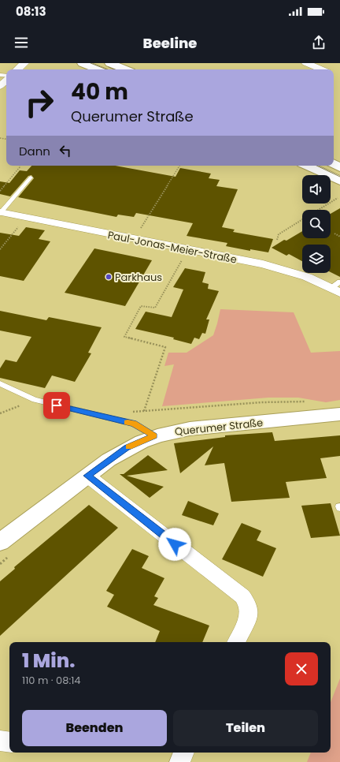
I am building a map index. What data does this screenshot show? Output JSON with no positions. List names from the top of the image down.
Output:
{
  "streets": {
    "street": ["Paul-Jonas-Meier-Straße", "Querumer Straße"]
  },
  "places": ["Parkhaus"],
  "page": {
    "status": "08:13",
    "header": "Beeline",
    "turn": ["40 m", "Querumer Straße"],
    "then": "Dann",
    "heading": ["1 Min.", "110 m · 08:14"],
    "buttons": ["Beenden", "Teilen"]
  }
}
